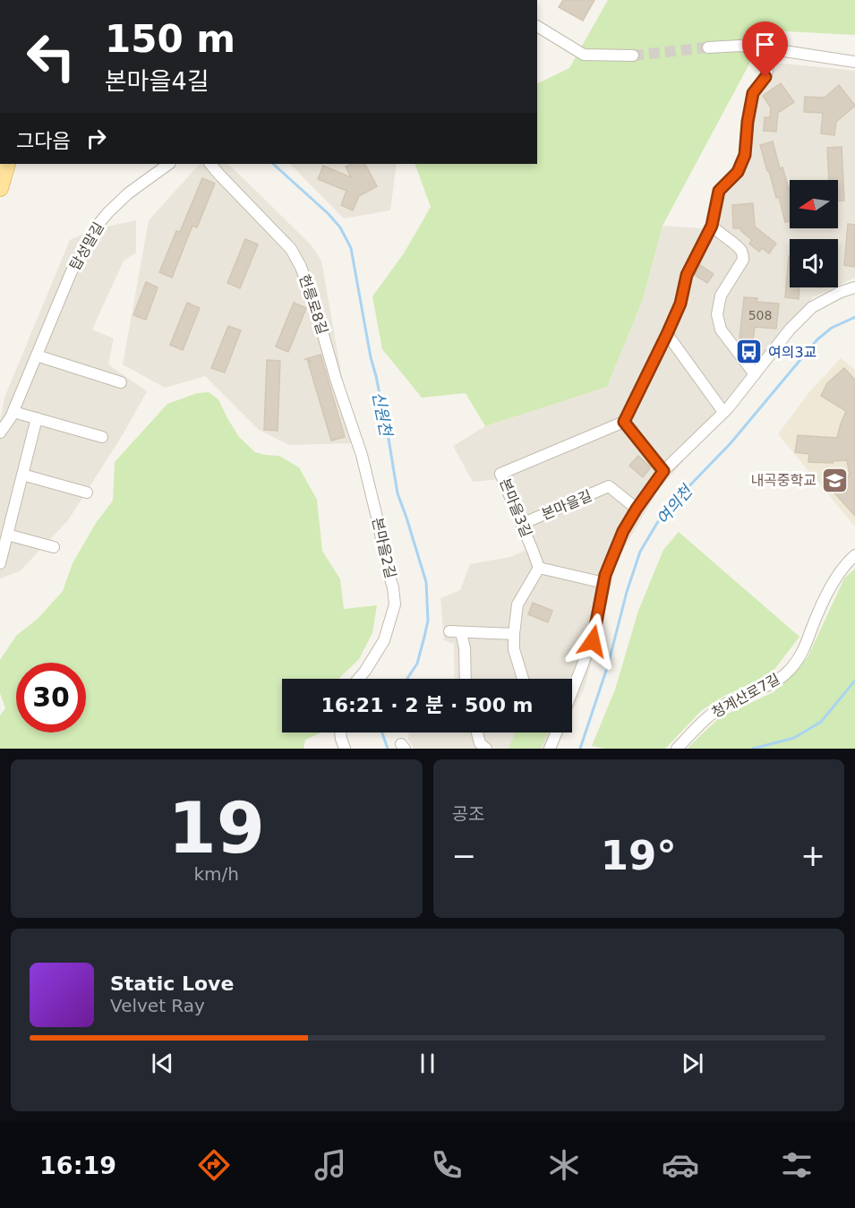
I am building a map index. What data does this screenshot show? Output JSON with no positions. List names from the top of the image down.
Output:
{
  "streets": {
    "street": [
      "탑성말길",
      "헌릉로8길",
      "본마을길",
      "본마을3길",
      "본마을2길",
      "청계산로7길"
    ]
  },
  "crossings": [
    ["헌릉로8길", "본마을2길"],
    ["본마을길", "본마을3길"]
  ],
  "water": ["신원천", "여의천"],
  "places": {
    "bus stop": ["여의3교"],
    "school or university": ["내곡중학교"]
  },
  "house_numbers": ["508"],
  "north": "left",
  "page": {
    "turn": ["150 m", "본마을4길"],
    "then": "그다음",
    "limit": "30",
    "trip": "16:21 · 2 분 · 500 m",
    "tile": [
      ["19", "km/h"],
      "공조"
    ],
    "heat": ["−", "19°", "+"],
    "song": ["Static Love", "Velvet Ray"],
    "tabs": "16:19"
  }
}
